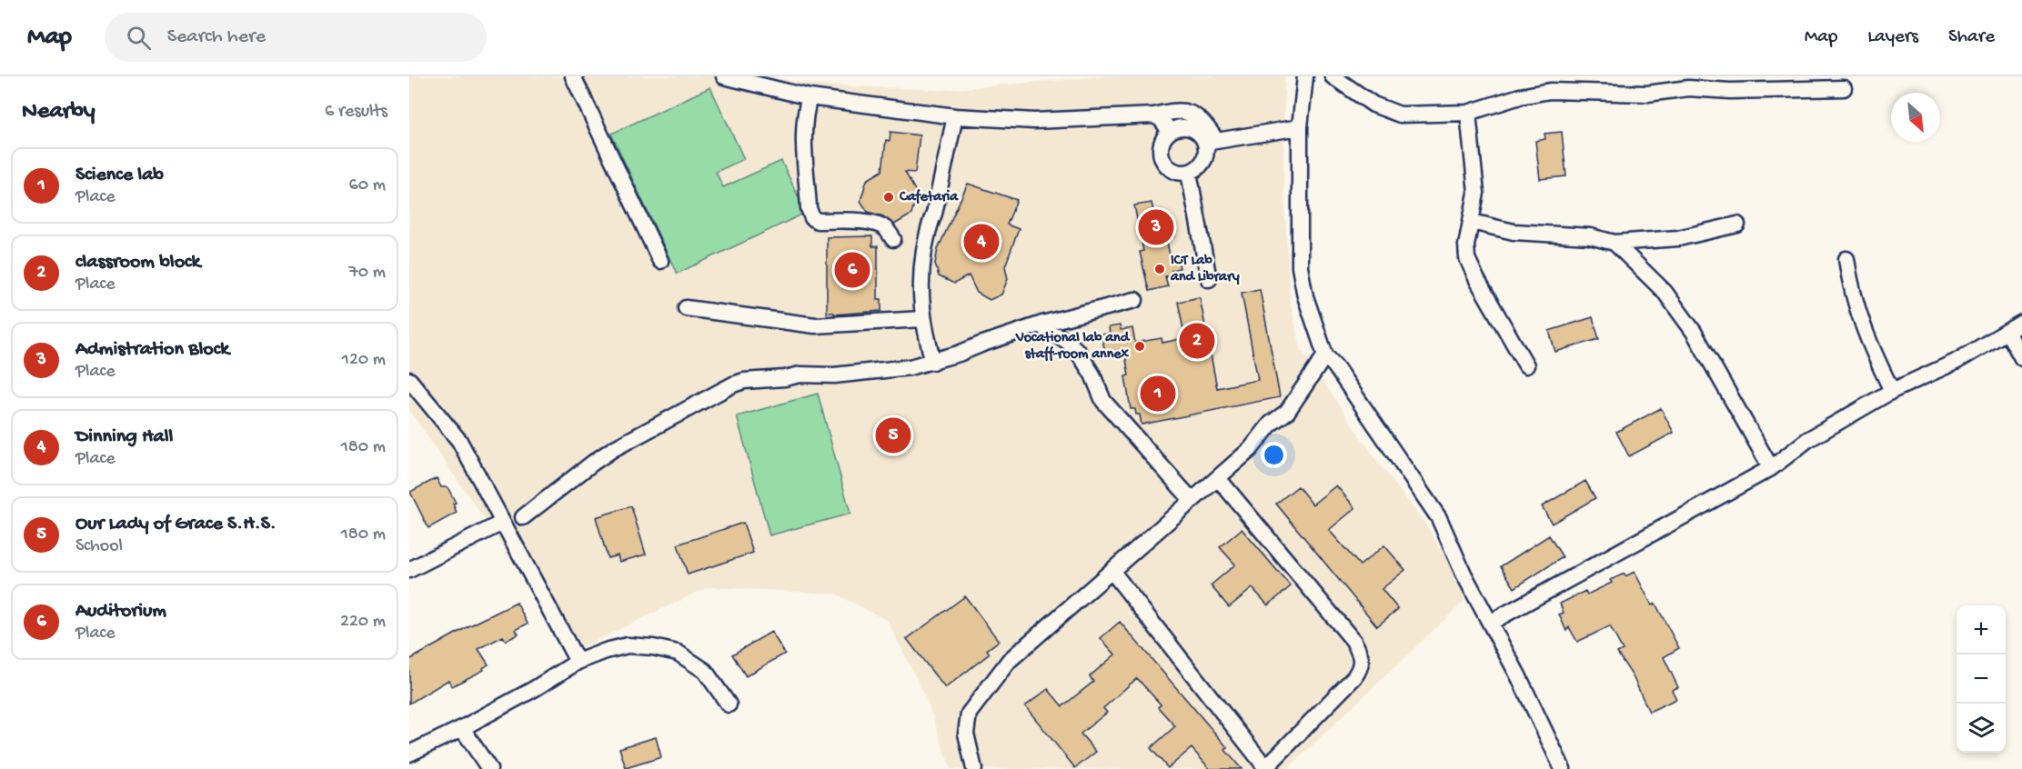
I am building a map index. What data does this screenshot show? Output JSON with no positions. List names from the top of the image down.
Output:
{
  "places": ["Cafetaria", "ICT Lab and Library", "Vocational lab and staff-room annex"],
  "north": "bottom right",
  "page": {
    "header": "Map",
    "search": "Search here",
    "nav": ["Map", "Layers", "Share"],
    "heading": ["Nearby", "6 results"],
    "list": [
      {
        "mark": "1",
        "name": "Science lab",
        "note": "Place",
        "value": "60 m"
      },
      {
        "mark": "2",
        "name": "classroom block",
        "note": "Place",
        "value": "70 m"
      },
      {
        "mark": "3",
        "name": "Admistration Block",
        "note": "Place",
        "value": "120 m"
      },
      {
        "mark": "4",
        "name": "Dinning Hall",
        "note": "Place",
        "value": "180 m"
      },
      {
        "mark": "5",
        "name": "Our Lady of Grace S.H.S.",
        "note": "School",
        "value": "180 m"
      },
      {
        "mark": "6",
        "name": "Auditorium",
        "note": "Place",
        "value": "220 m"
      }
    ],
    "pins": [
      "3",
      "4",
      "6",
      "2",
      "1",
      "5"
    ],
    "map_buttons": ["+", "−"]
  }
}
